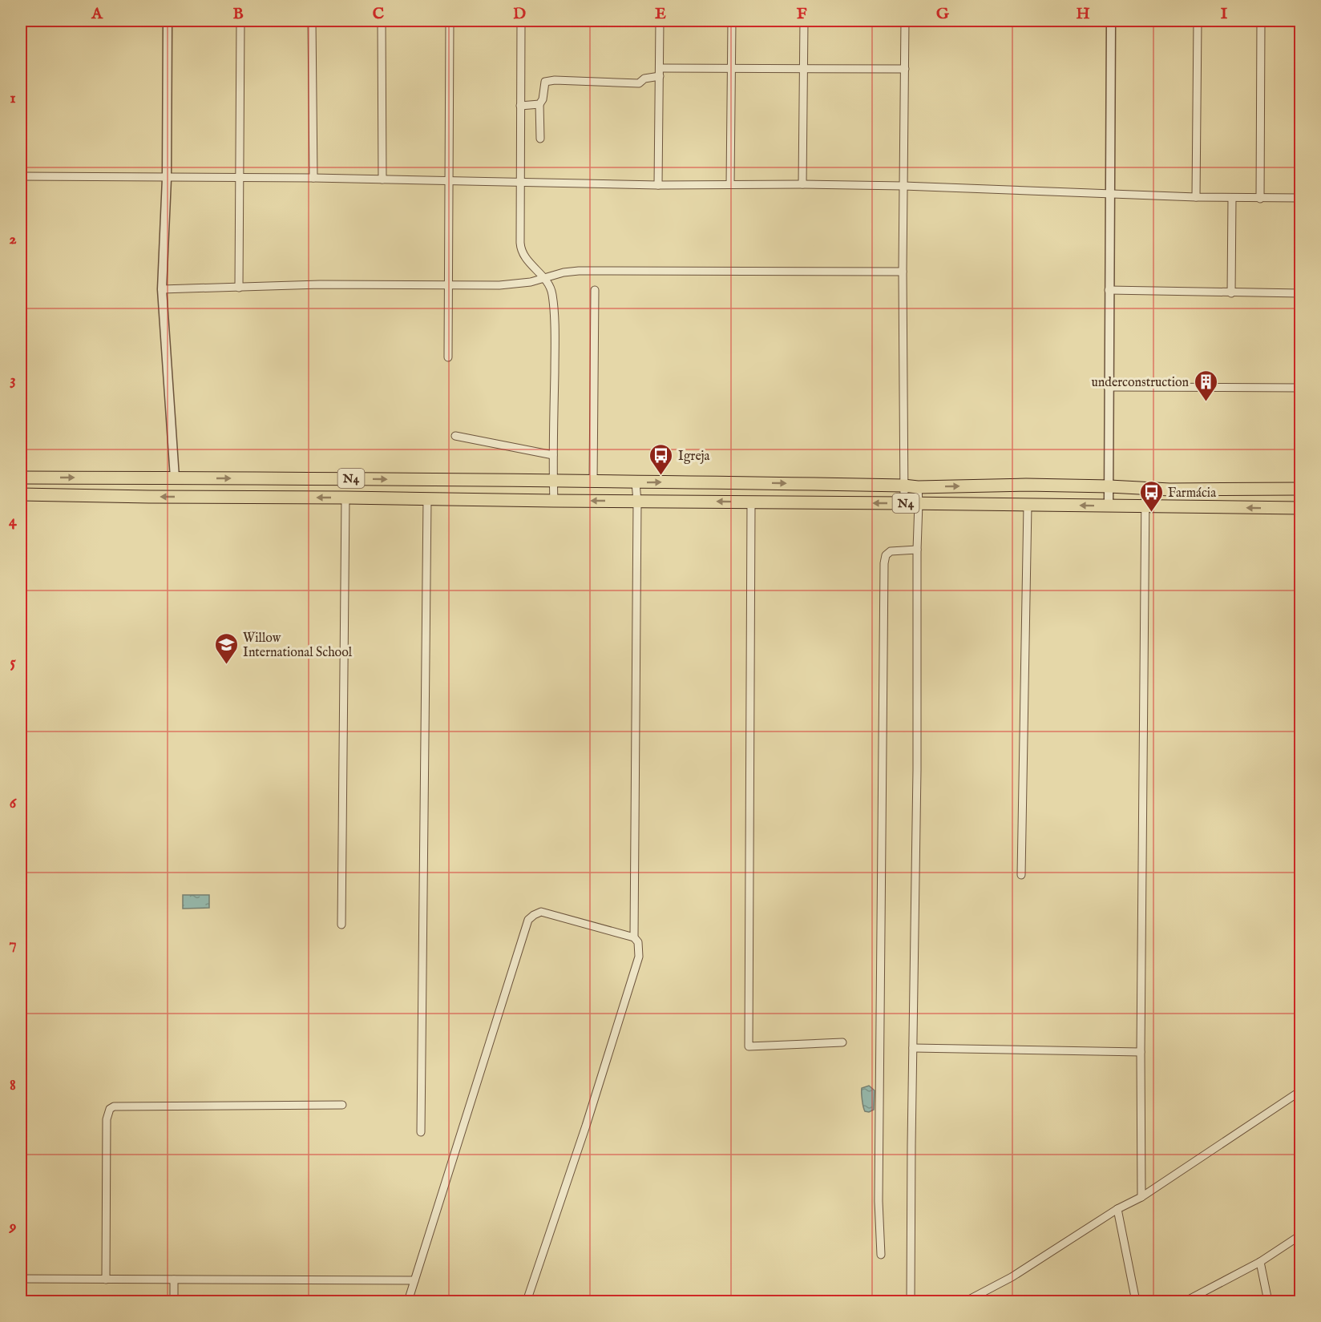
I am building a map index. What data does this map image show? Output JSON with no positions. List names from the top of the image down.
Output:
{
  "streets": {
    "highway": ["N4"]
  },
  "places": {
    "building": ["underconstruction"],
    "bus stop": ["Igreja", "Farmácia"],
    "school or university": ["Willow International School"]
  },
  "grid": {
    "columns": [
      "A",
      "B",
      "C",
      "D",
      "E",
      "F",
      "G",
      "H",
      "I"
    ],
    "rows": [
      "1",
      "2",
      "3",
      "4",
      "5",
      "6",
      "7",
      "8",
      "9"
    ]
  }
}
